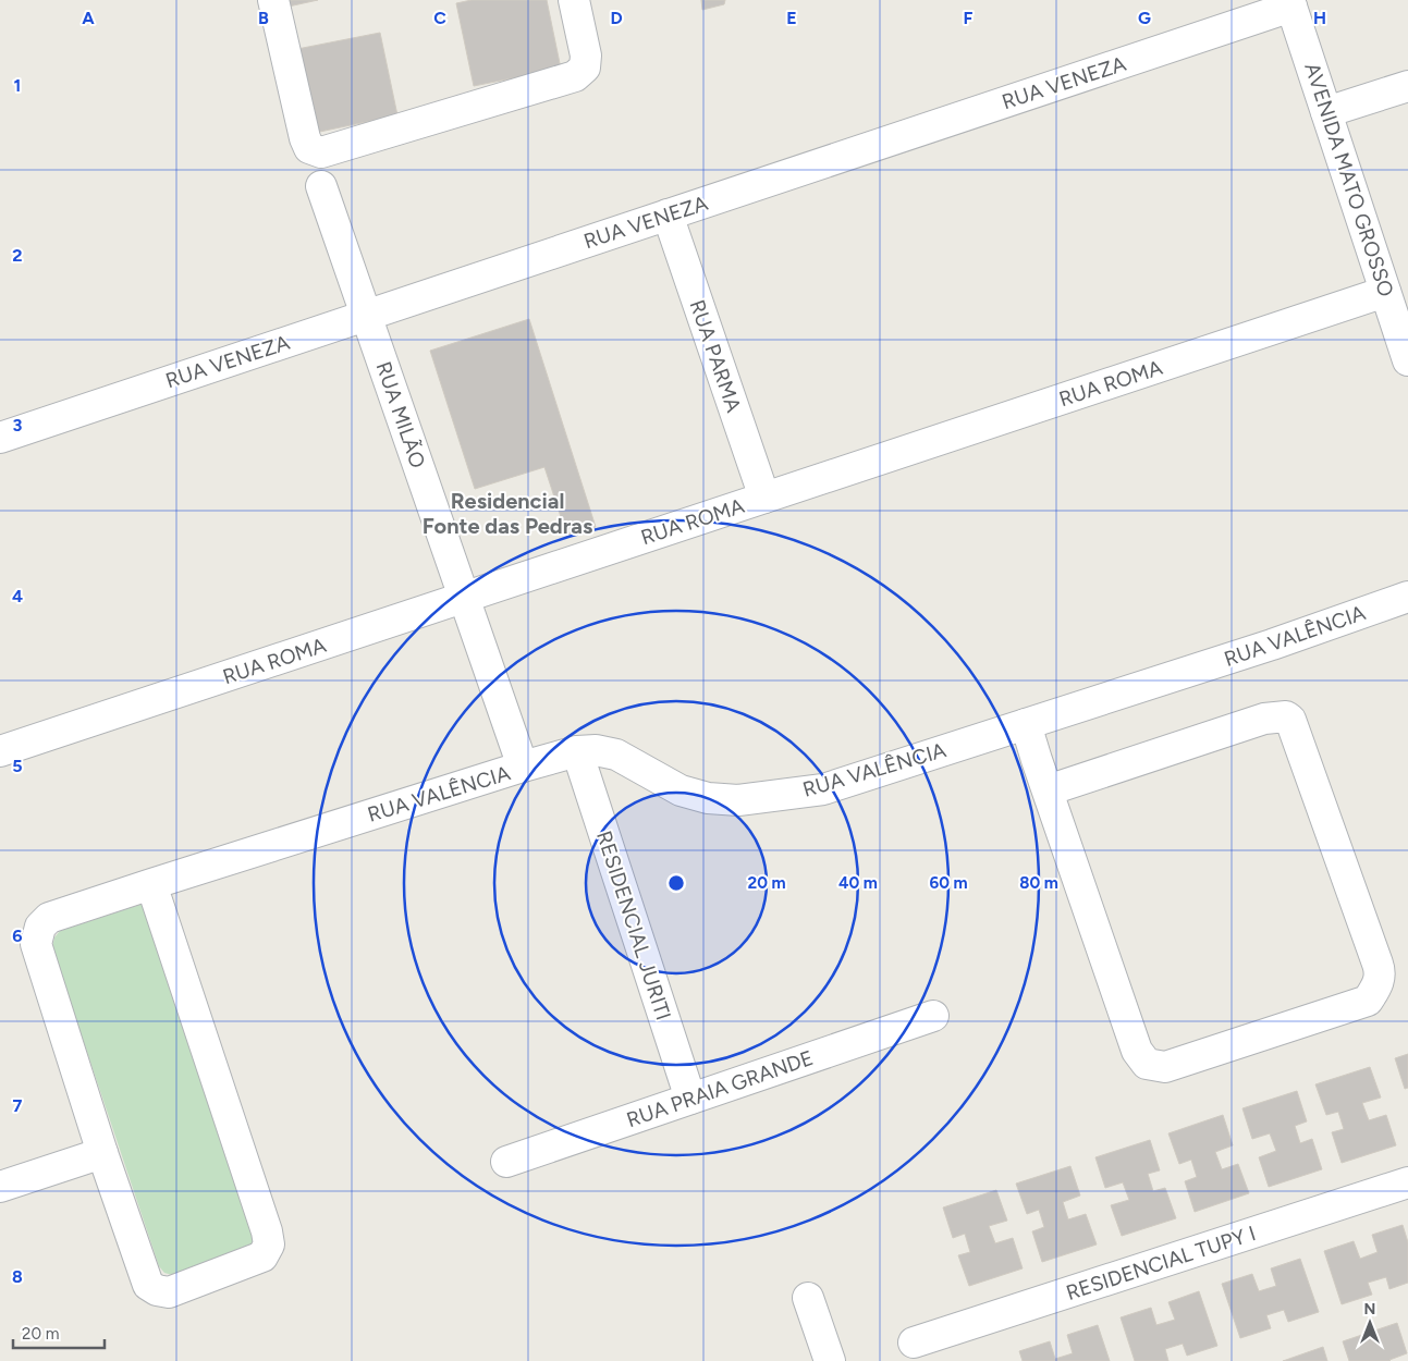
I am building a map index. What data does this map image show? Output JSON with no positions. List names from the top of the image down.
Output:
{
  "streets": {
    "street": [
      "RUA VENEZA",
      "AVENIDA MATO GROSSO",
      "RUA PARMA",
      "RUA ROMA",
      "RUA MILÃO",
      "RUA VALÊNCIA",
      "RESIDENCIAL JURITI",
      "RUA PRAIA GRANDE",
      "RESIDENCIAL TUPY I"
    ]
  },
  "crossings": [
    ["RUA VENEZA", "AVENIDA MATO GROSSO"],
    ["RUA VENEZA", "RUA PARMA"],
    ["RUA VENEZA", "RUA MILÃO"],
    ["AVENIDA MATO GROSSO", "RUA ROMA"],
    ["RUA PARMA", "RUA ROMA"],
    ["RUA ROMA", "RUA MILÃO"],
    ["RUA MILÃO", "RUA VALÊNCIA"],
    ["RUA VALÊNCIA", "RESIDENCIAL JURITI"],
    ["RESIDENCIAL JURITI", "RUA PRAIA GRANDE"]
  ],
  "districts": ["Residencial Fonte das Pedras"],
  "scale_bar": "20 m",
  "north": "top",
  "grid": {
    "columns": [
      "A",
      "B",
      "C",
      "D",
      "E",
      "F",
      "G",
      "H"
    ],
    "rows": [
      "1",
      "2",
      "3",
      "4",
      "5",
      "6",
      "7",
      "8"
    ]
  },
  "rings": [
    "20 m",
    "40 m",
    "60 m",
    "80 m"
  ]
}
